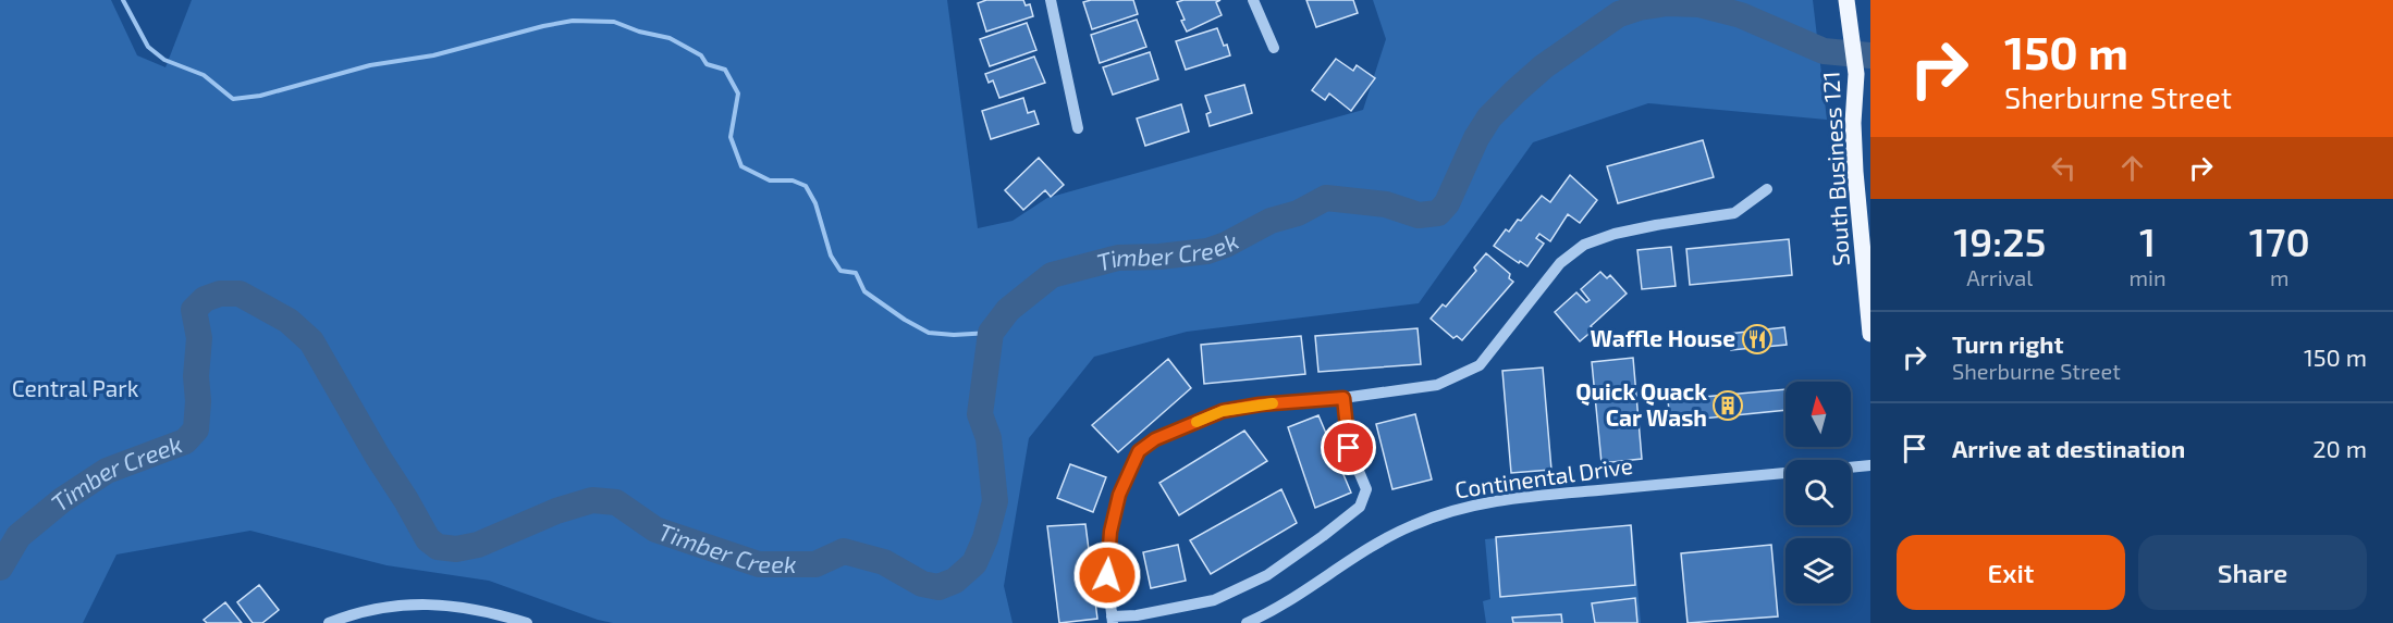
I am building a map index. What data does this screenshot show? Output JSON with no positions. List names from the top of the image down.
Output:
{
  "streets": {
    "main road": ["South Business 121"],
    "street": ["Continental Drive"]
  },
  "water": ["Timber Creek"],
  "parks": ["Central Park"],
  "places": {
    "restaurant": ["Waffle House"],
    "building": ["Quick Quack Car Wash"]
  },
  "north": "top",
  "page": {
    "turn": ["150 m", "Sherburne Street"],
    "eta": [
      "19:25",
      "Arrival",
      "1",
      "min",
      "170",
      "m"
    ],
    "list": [
      {
        "name": "Turn right",
        "note": "Sherburne Street",
        "value": "150 m"
      },
      {
        "name": "Arrive at destination",
        "value": "20 m"
      }
    ],
    "buttons": ["Exit", "Share"]
  }
}
